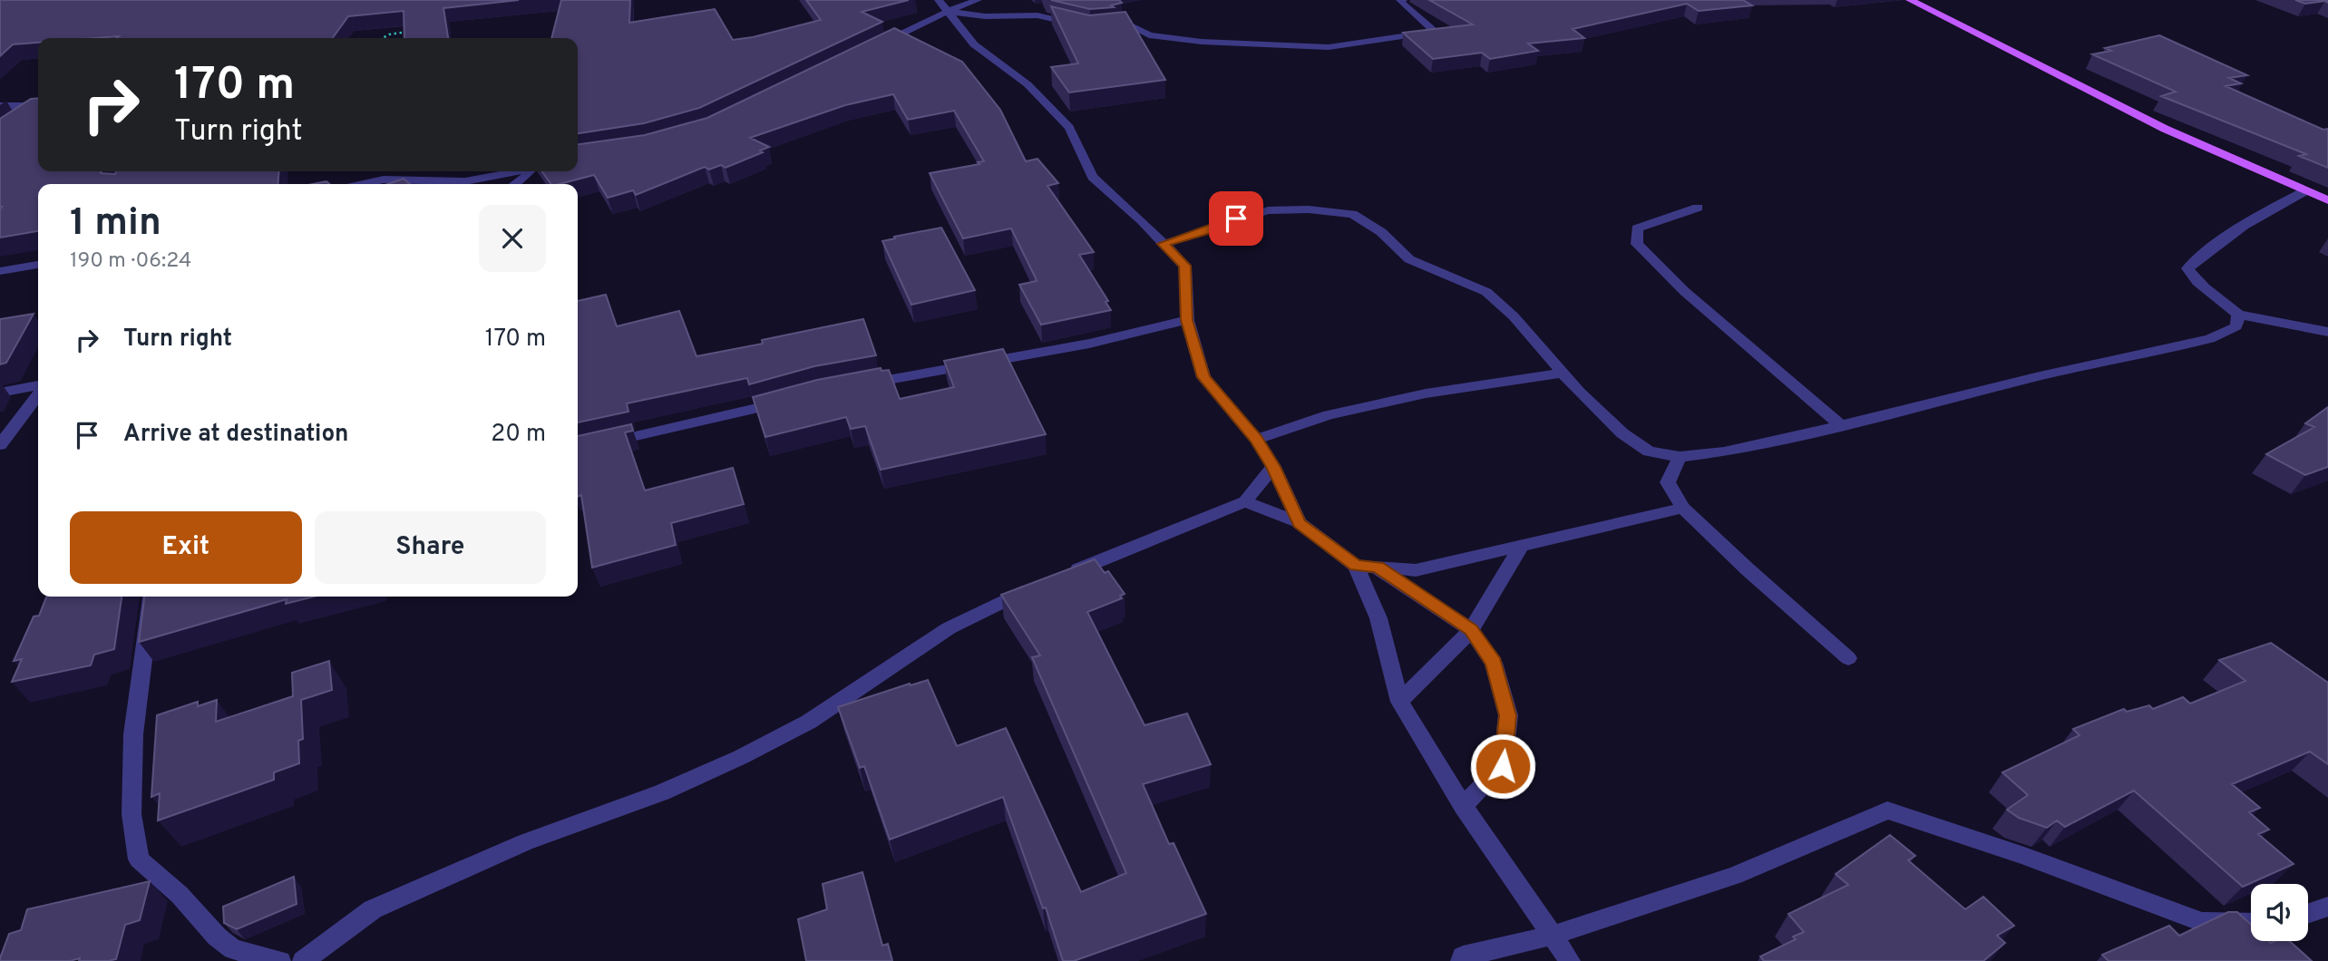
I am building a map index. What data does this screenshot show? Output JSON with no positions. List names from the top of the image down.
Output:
{
  "page": {
    "turn": ["170 m", "Turn right"],
    "heading": ["1 min", "190 m · 06:24"],
    "list": [
      {
        "name": "Turn right",
        "value": "170 m"
      },
      {
        "name": "Arrive at destination",
        "value": "20 m"
      }
    ],
    "buttons": ["Exit", "Share"]
  }
}
